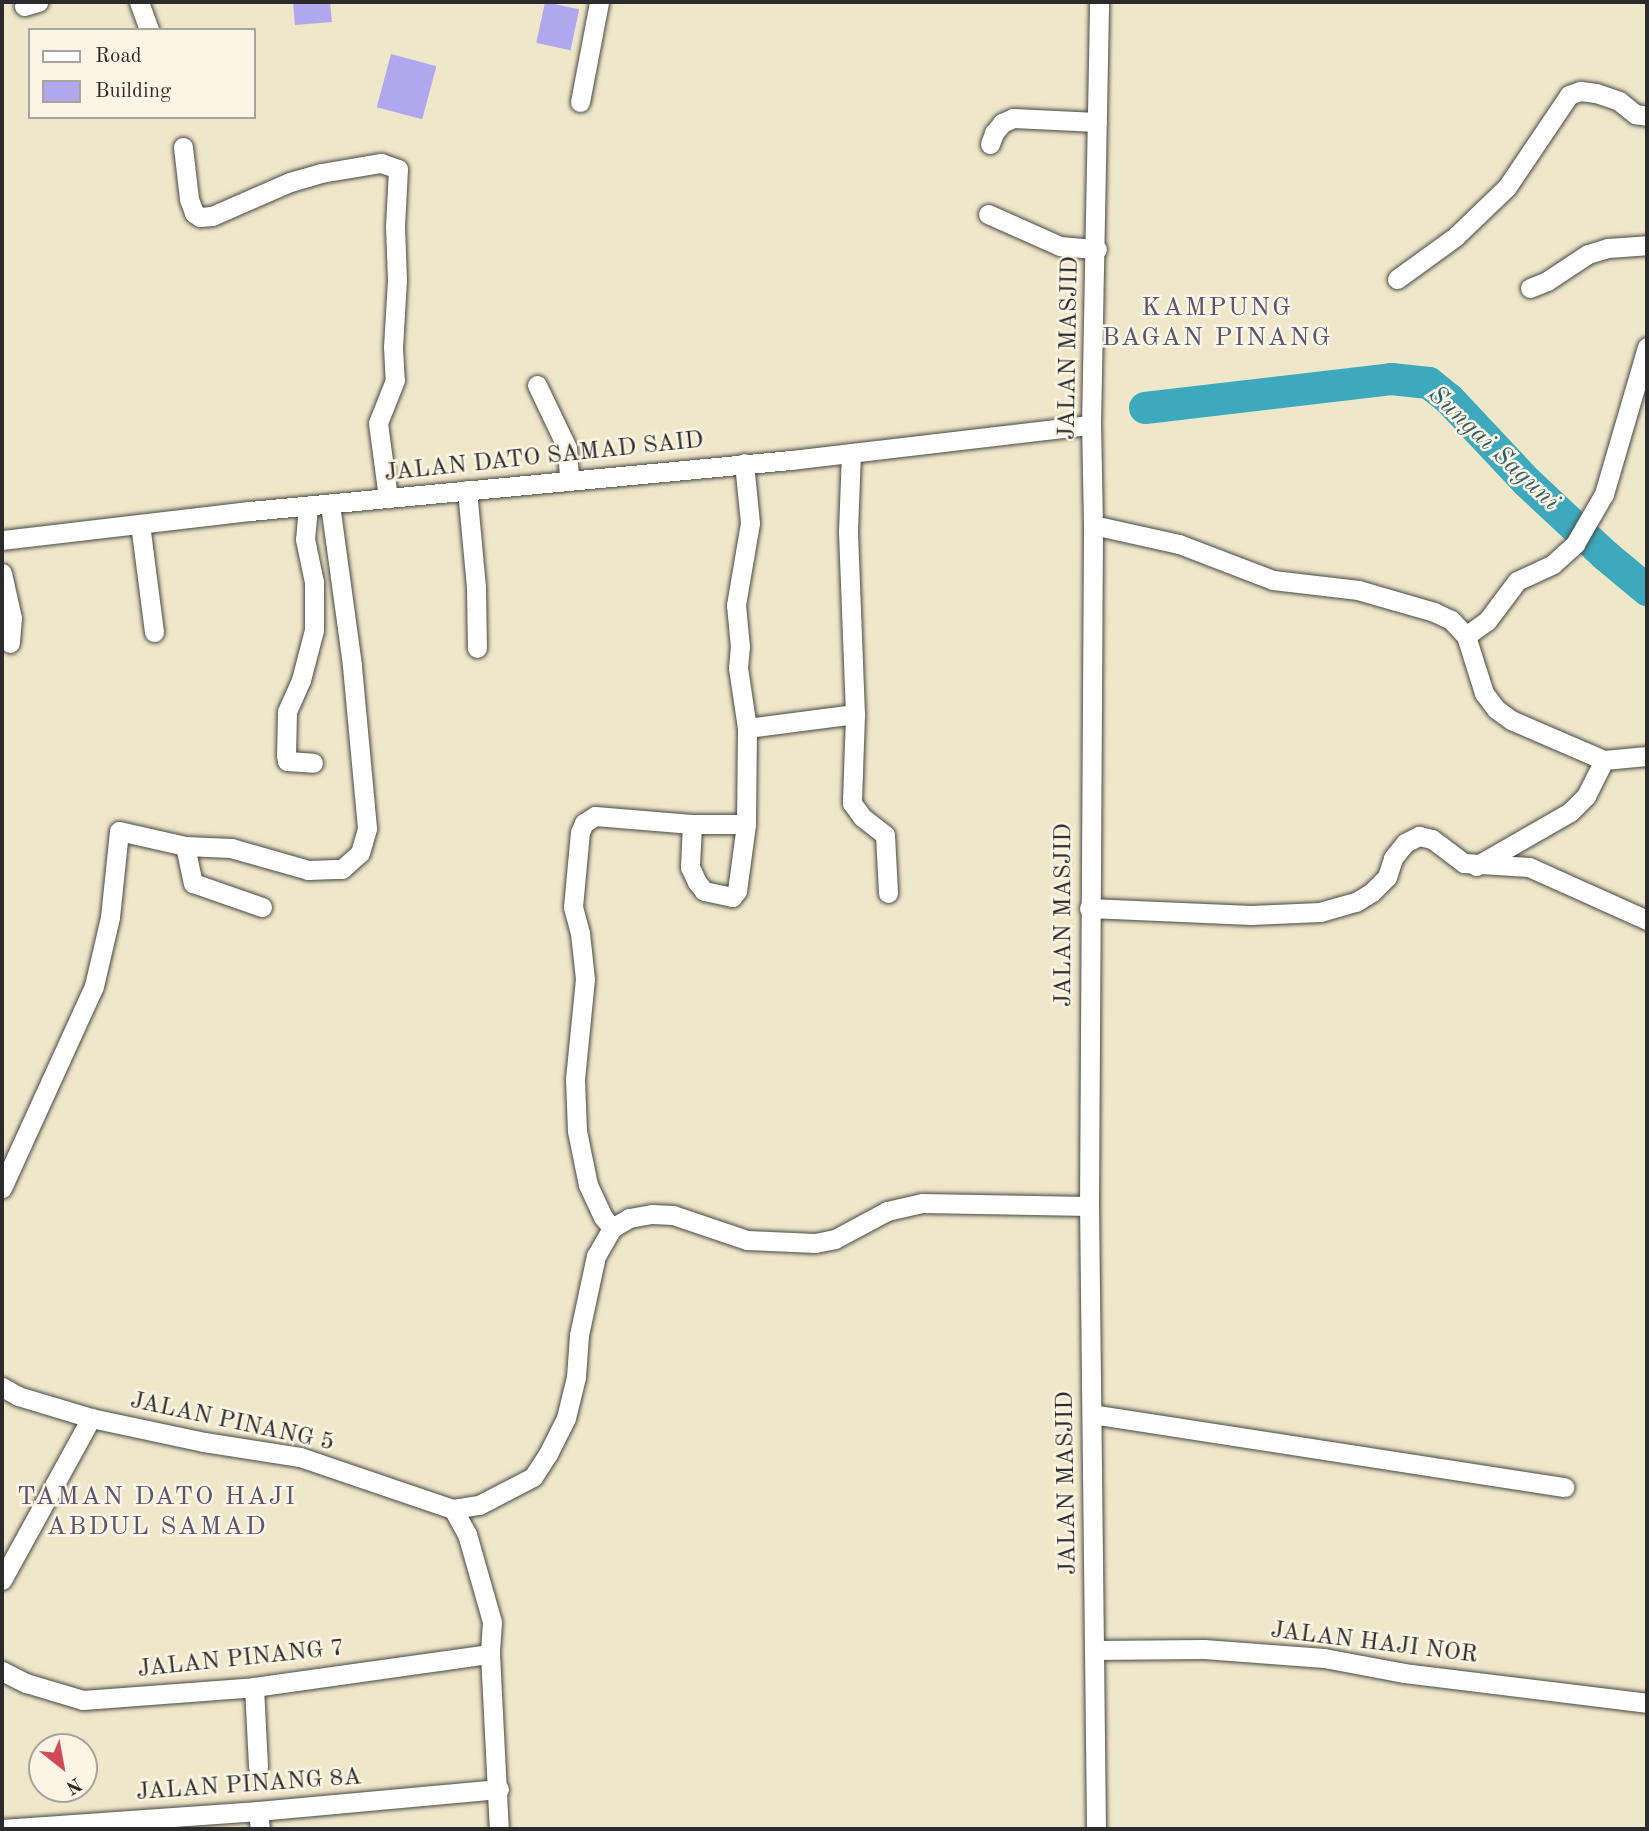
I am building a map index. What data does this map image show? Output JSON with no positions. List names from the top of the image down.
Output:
{
  "streets": {
    "street": [
      "JALAN MASJID",
      "JALAN DATO SAMAD SAID",
      "JALAN PINANG 5",
      "JALAN HAJI NOR",
      "JALAN PINANG 7",
      "JALAN PINANG 8A"
    ]
  },
  "crossings": [
    ["JALAN MASJID", "JALAN DATO SAMAD SAID"],
    ["JALAN MASJID", "JALAN HAJI NOR"]
  ],
  "districts": ["KAMPUNG BAGAN PINANG", "TAMAN DATO HAJI ABDUL SAMAD"],
  "water": ["Sungai Saguni"],
  "legend": ["Road", "Building"],
  "north": "bottom right"
}
